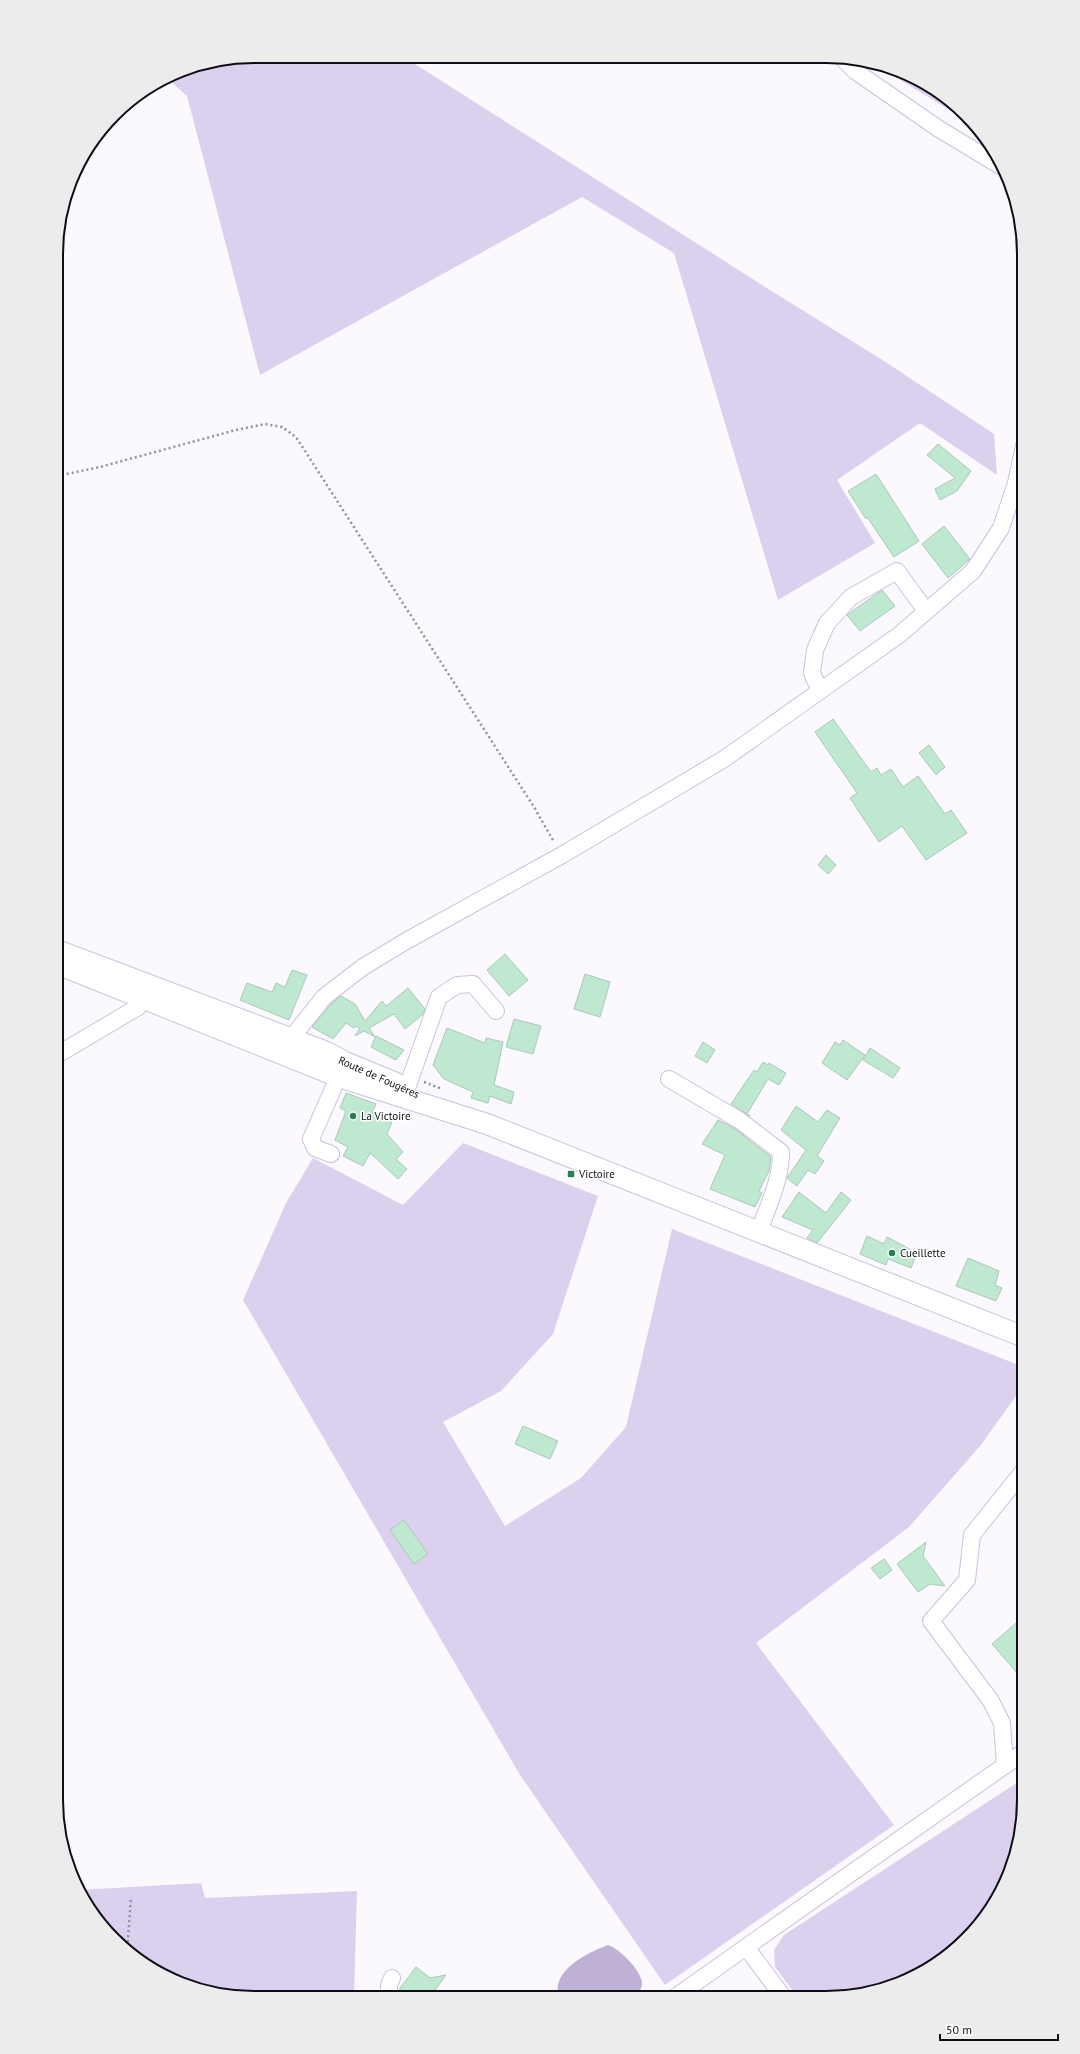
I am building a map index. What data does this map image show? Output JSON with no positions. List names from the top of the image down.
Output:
{
  "streets": {
    "main road": ["Route de Fougères"]
  },
  "places": {
    "other": ["La Victoire", "Cueillette"],
    "transit": ["Victoire"]
  },
  "scale_bar": "50 m"
}
